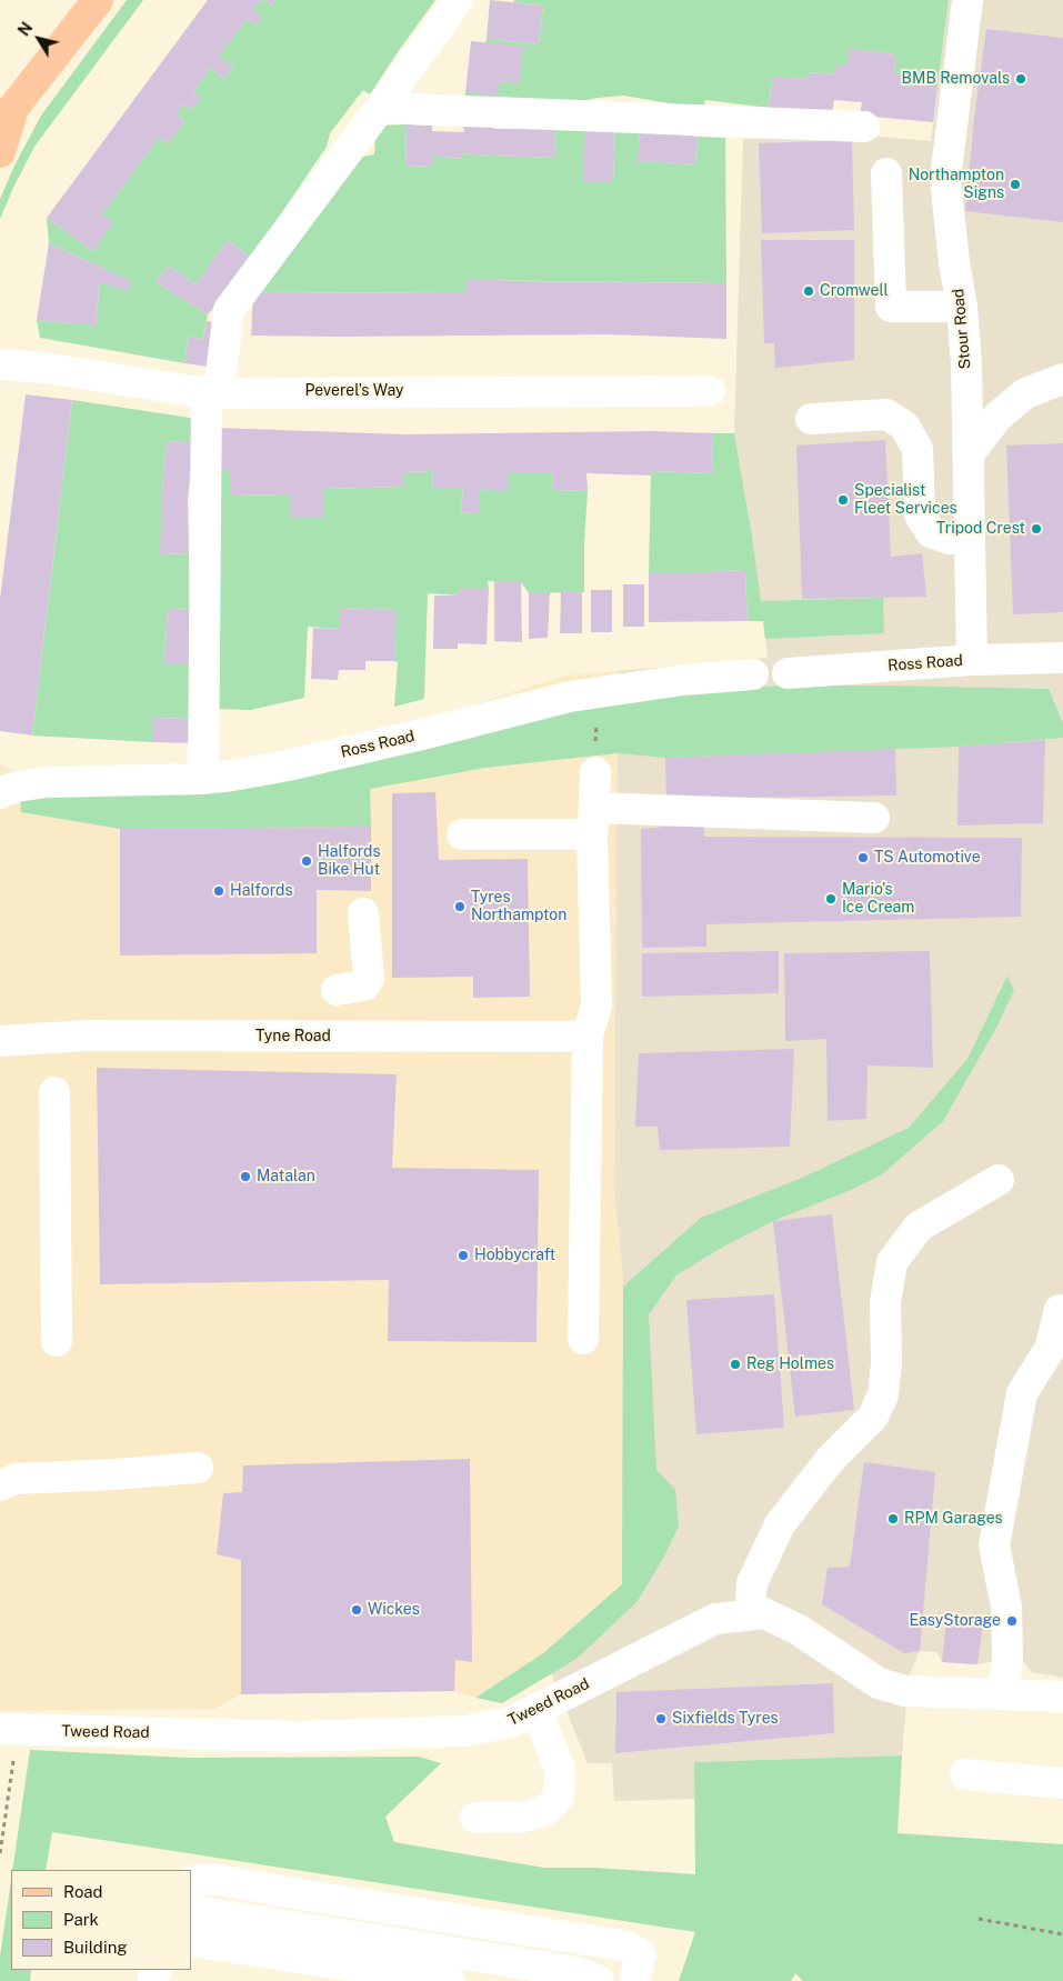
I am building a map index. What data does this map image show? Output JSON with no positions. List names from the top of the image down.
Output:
{
  "streets": {
    "street": [
      "Stour Road",
      "Peverel's Way",
      "Ross Road",
      "Tyne Road",
      "Tweed Road"
    ]
  },
  "crossings": [
    ["Stour Road", "Ross Road"]
  ],
  "places": [
    "BMB Removals",
    "Northampton Signs",
    "Cromwell",
    "Specialist Fleet Services",
    "Tripod Crest",
    "TS Automotive",
    "Halfords Bike Hut",
    "Halfords",
    "Mario's Ice Cream",
    "Tyres Northampton",
    "Matalan",
    "Hobbycraft",
    "Reg Holmes",
    "RPM Garages",
    "Wickes",
    "EasyStorage",
    "Sixfields Tyres"
  ],
  "legend": ["Road", "Park", "Building"],
  "north": "top left"
}
